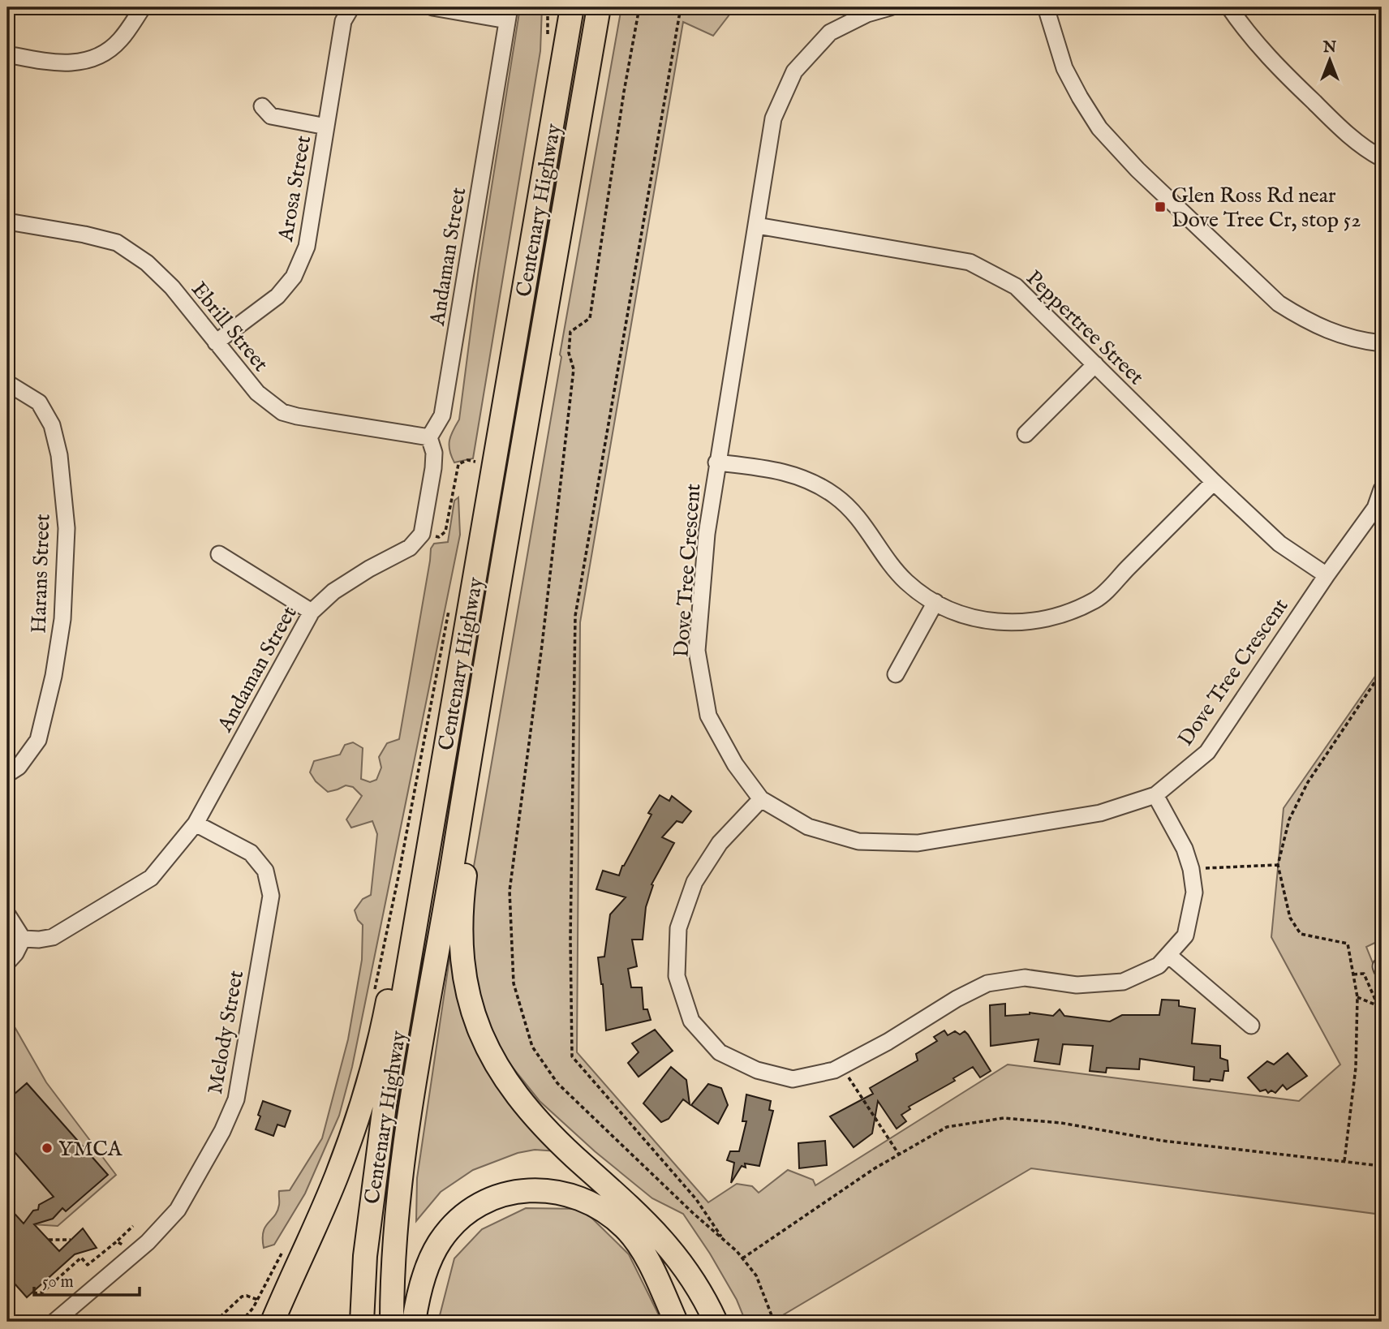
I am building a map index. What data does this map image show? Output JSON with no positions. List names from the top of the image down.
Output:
{
  "streets": {
    "highway": ["Centenary Highway"],
    "street": [
      "Arosa Street",
      "Andaman Street",
      "Ebrill Street",
      "Peppertree Street",
      "Dove Tree Crescent",
      "Harans Street",
      "Melody Street"
    ]
  },
  "crossings": [
    ["Arosa Street", "Ebrill Street"],
    ["Andaman Street", "Ebrill Street"],
    ["Andaman Street", "Melody Street"],
    ["Peppertree Street", "Dove Tree Crescent"]
  ],
  "places": {
    "transit": ["Glen Ross Rd near Dove Tree Cr, stop 52"],
    "other": ["YMCA"]
  },
  "scale_bar": "50 m",
  "north": "top"
}
